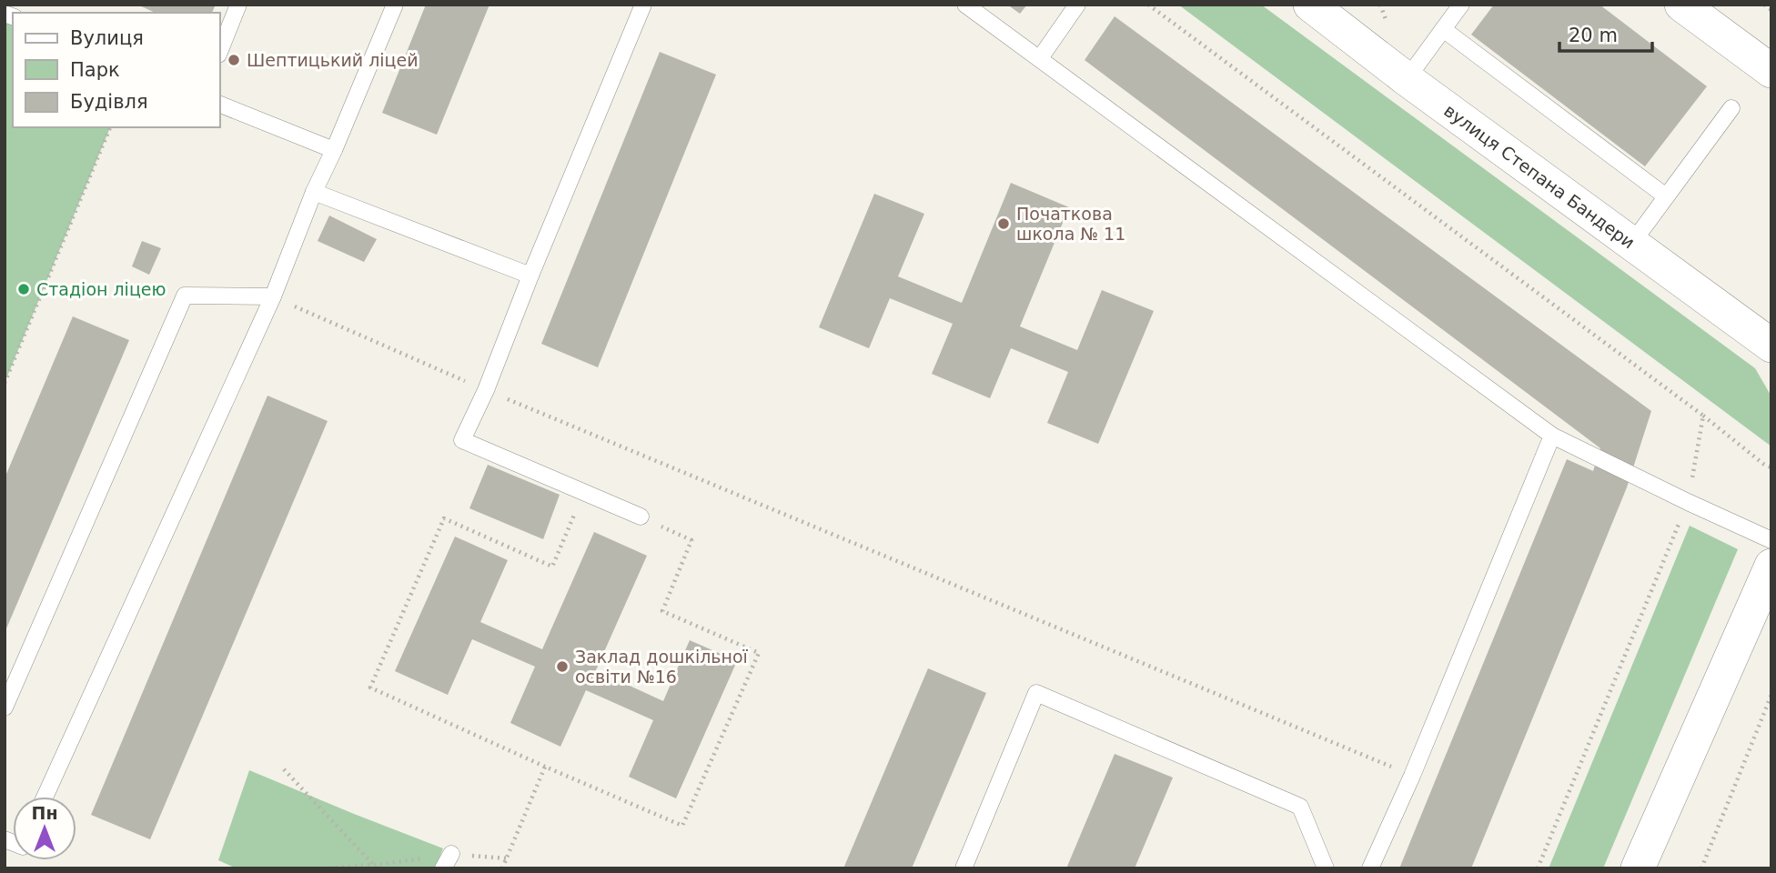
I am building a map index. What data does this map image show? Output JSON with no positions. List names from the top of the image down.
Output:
{
  "streets": {
    "street": ["вулиця Степана Бандери"]
  },
  "places": [
    "Шептицький ліцей",
    "Початкова школа № 11",
    "Стадіон ліцею",
    "Заклад дошкільної освіти №16"
  ],
  "legend": ["Вулиця", "Парк", "Будівля"],
  "scale_bar": "20 m",
  "north": "top"
}
